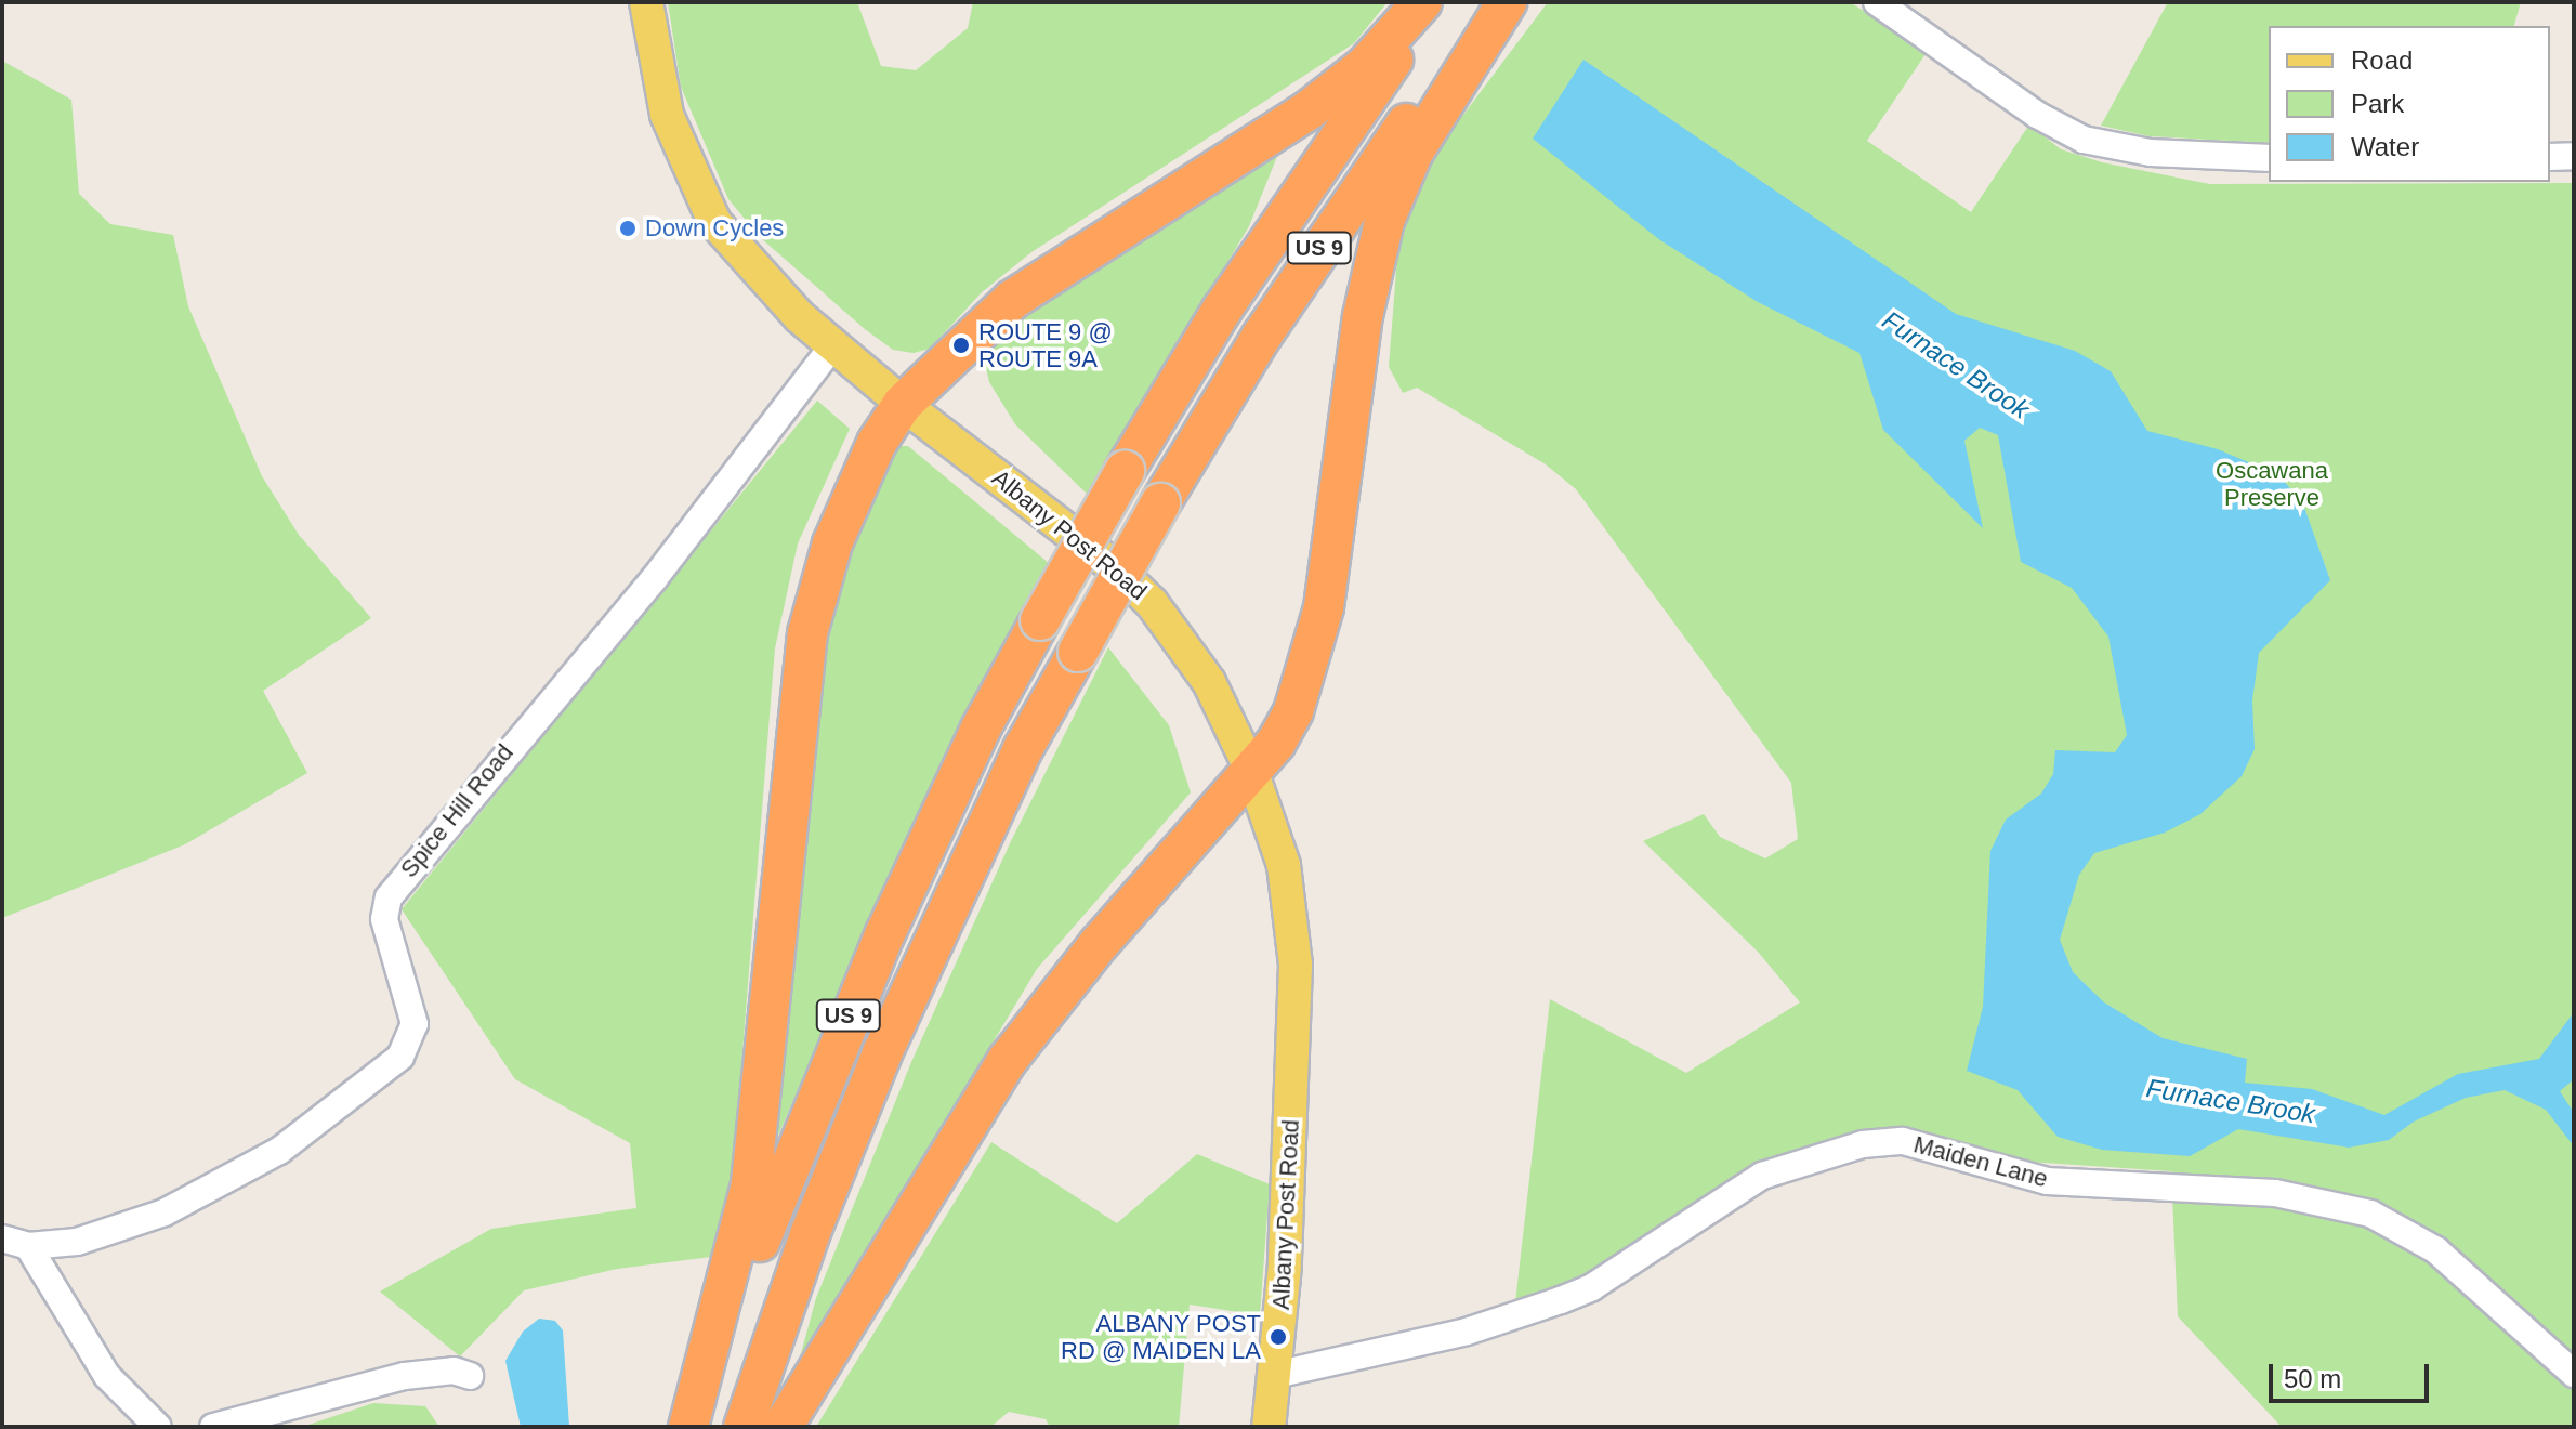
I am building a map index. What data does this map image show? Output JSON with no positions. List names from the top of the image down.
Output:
{
  "streets": {
    "highway": ["US 9"],
    "main road": ["Albany Post Road"],
    "street": ["Spice Hill Road", "Maiden Lane"]
  },
  "crossings": [
    ["Albany Post Road", "Spice Hill Road"],
    ["Albany Post Road", "Maiden Lane"]
  ],
  "water": ["Furnace Brook"],
  "parks": ["Oscawana Preserve"],
  "places": ["Down Cycles", "ROUTE 9 @ ROUTE 9A", "ALBANY POST RD @ MAIDEN LA"],
  "legend": ["Road", "Park", "Water"],
  "scale_bar": "50 m"
}
